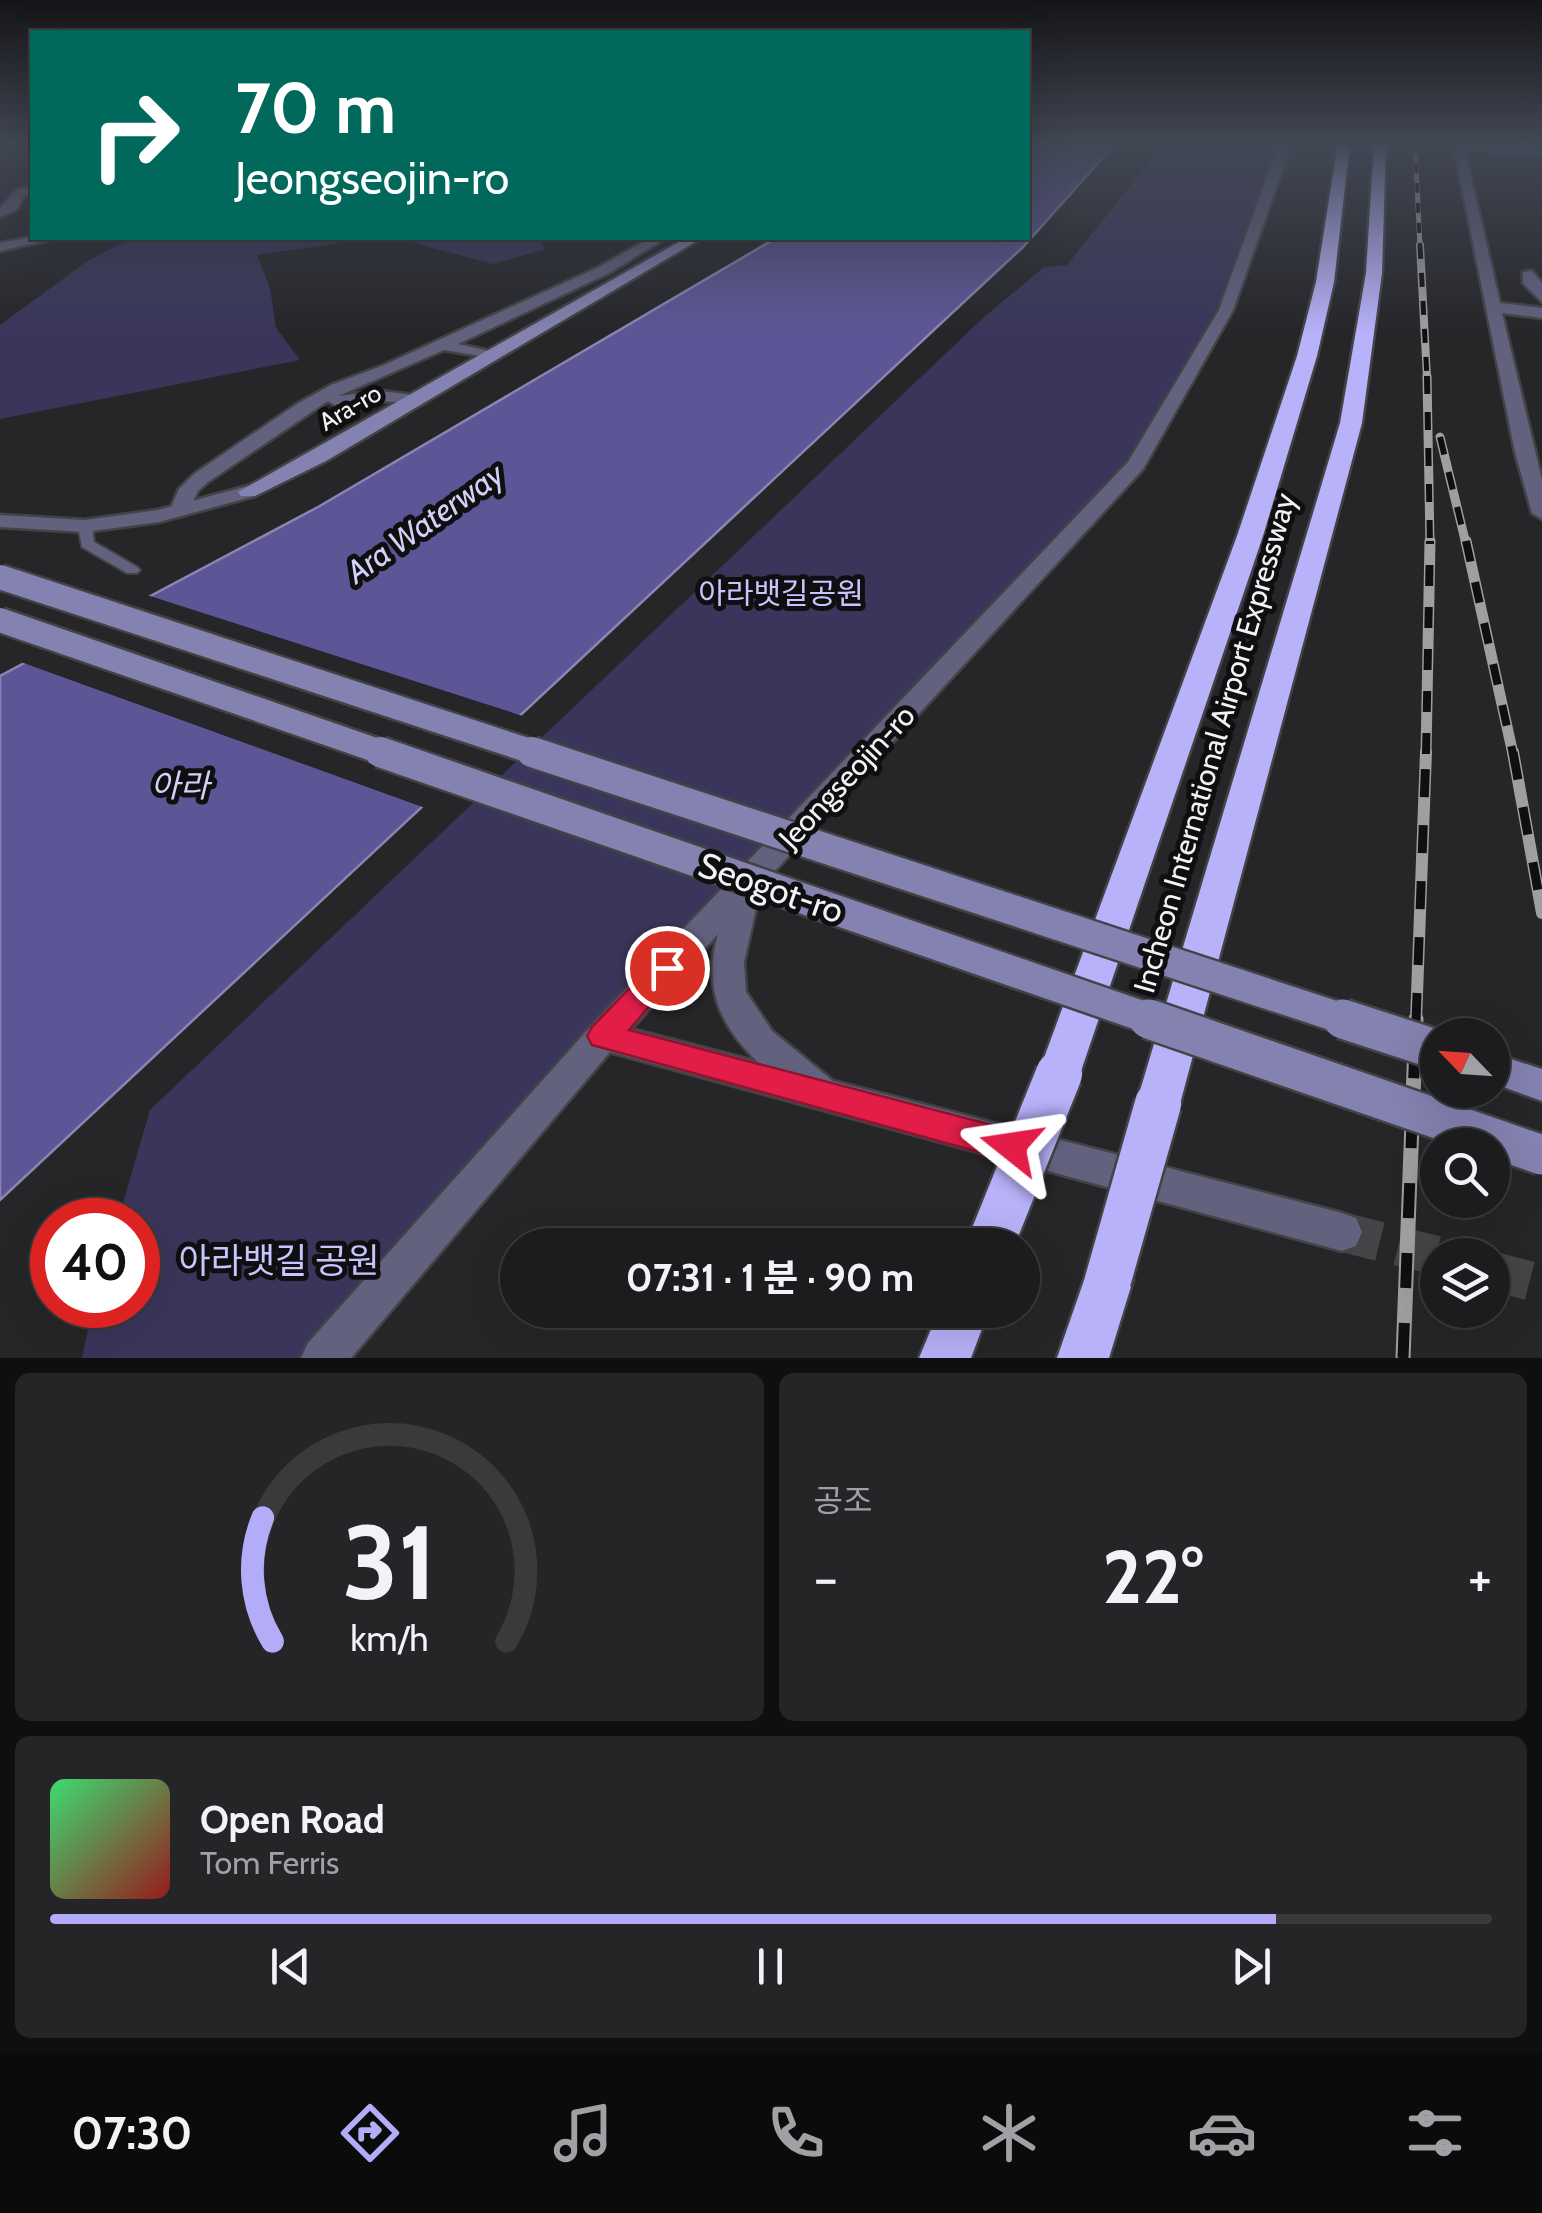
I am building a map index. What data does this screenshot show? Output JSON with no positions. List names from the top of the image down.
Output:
{
  "streets": {
    "highway": ["Incheon International Airport Expressway"],
    "main road": ["Ara-ro", "Seogot-ro"],
    "street": ["Jeongseojin-ro"]
  },
  "water": ["Ara Waterway", "아라"],
  "parks": ["아라뱃길공원", "아라뱃길 공원"],
  "north": "top left",
  "page": {
    "turn": ["70 m", "Jeongseojin-ro"],
    "limit": "40",
    "trip": "07:31 · 1 분 · 90 m",
    "tile": "공조",
    "heat": ["−", "22°", "+"],
    "song": ["Open Road", "Tom Ferris"],
    "tabs": "07:30",
    "gauge": ["31", "km/h"]
  }
}
